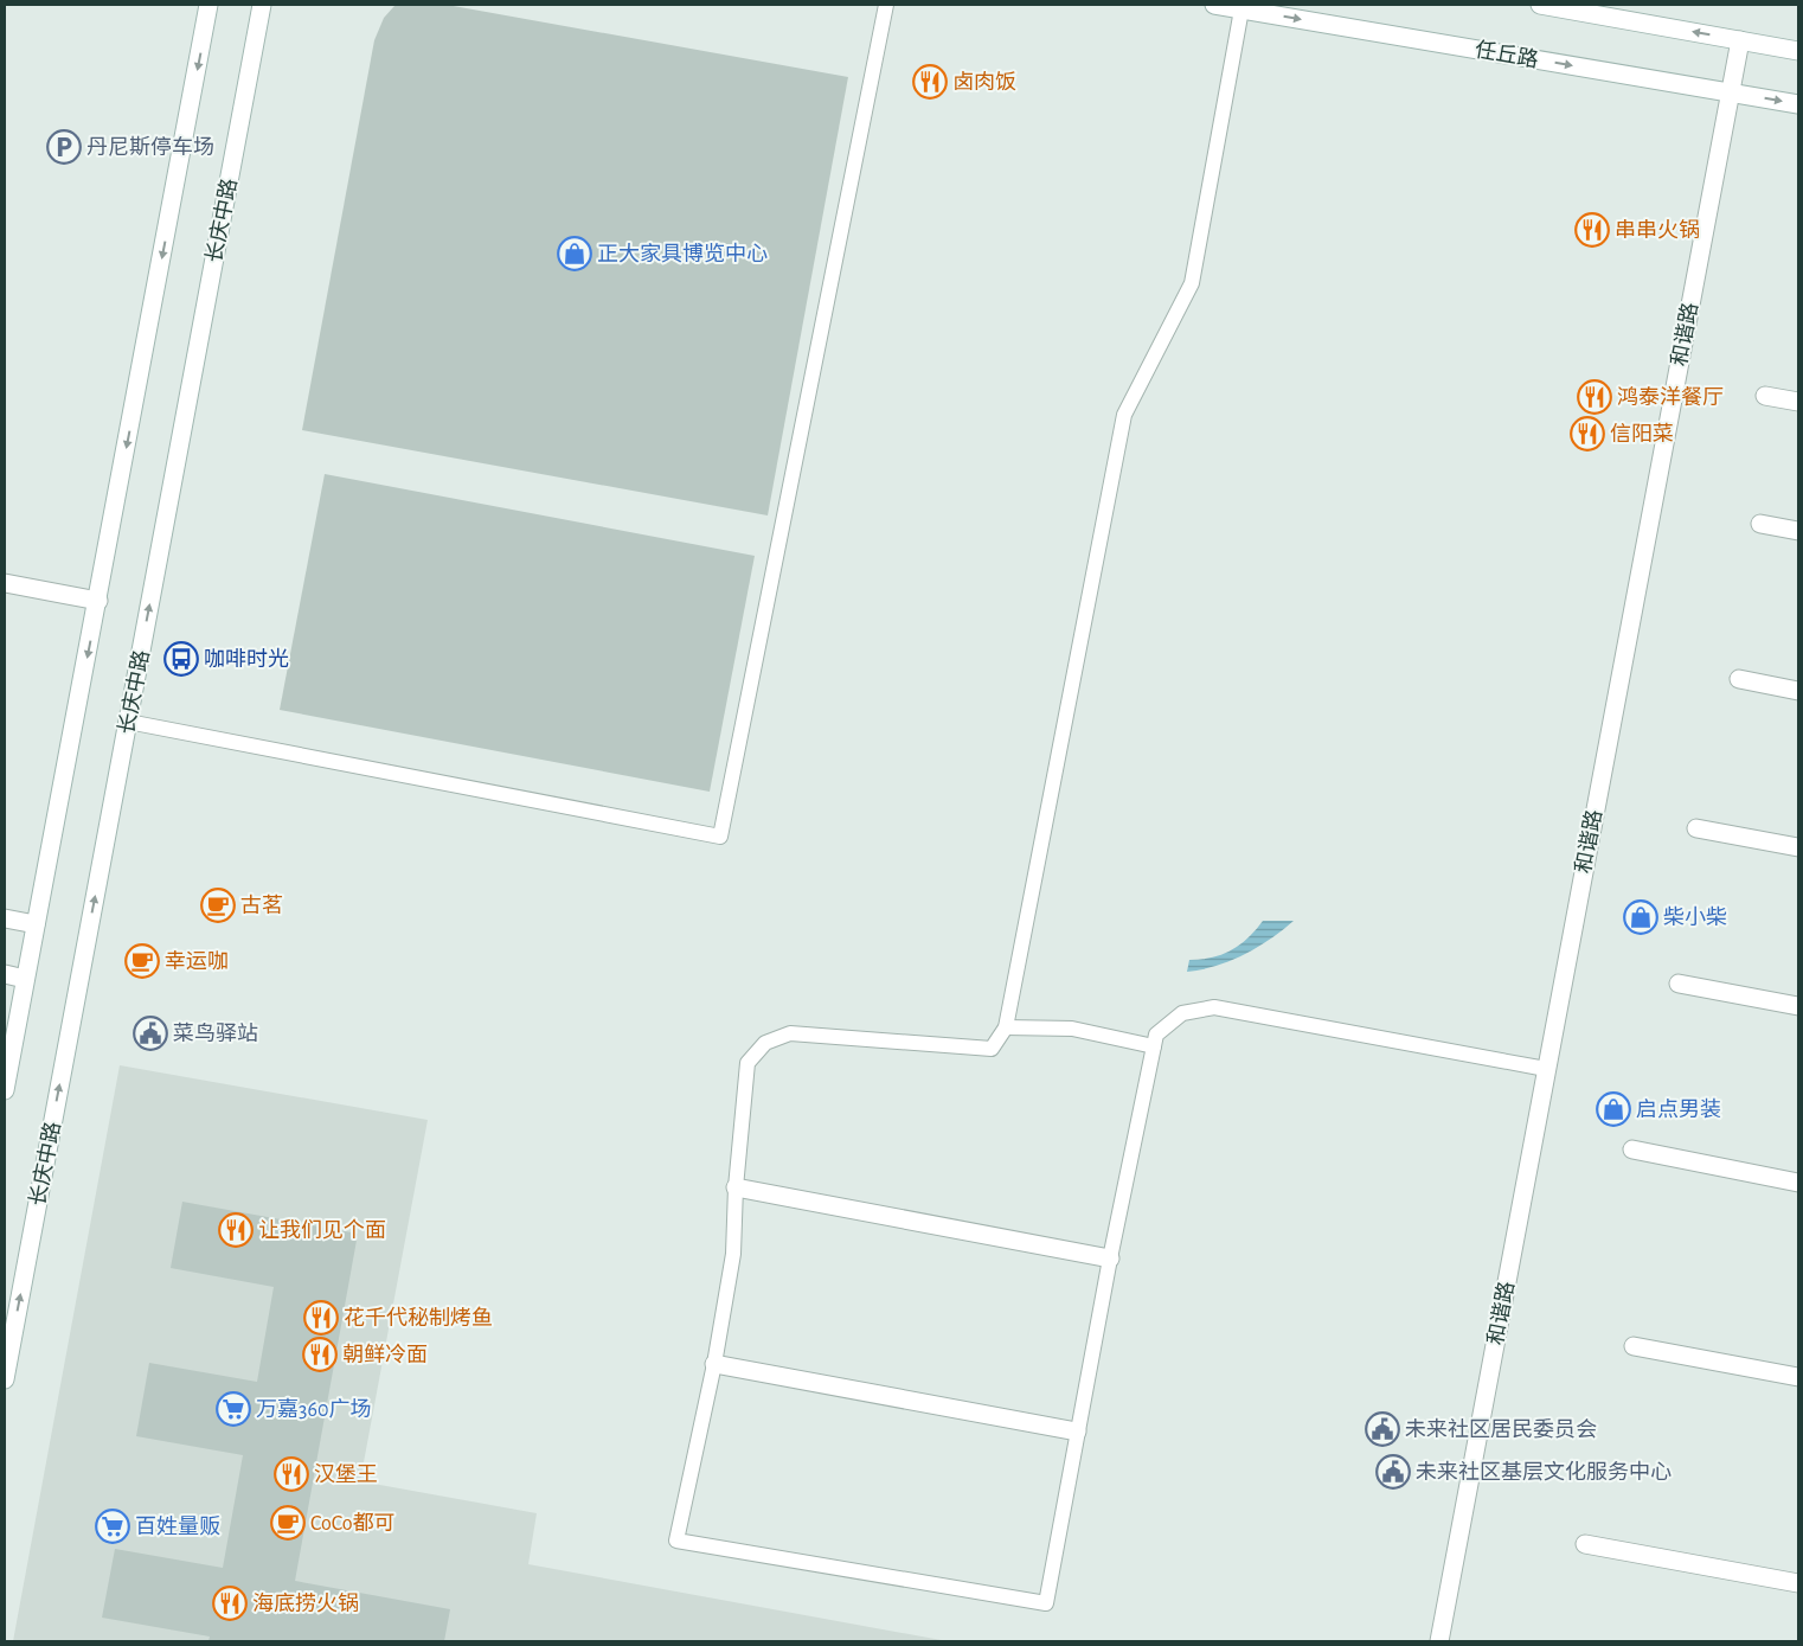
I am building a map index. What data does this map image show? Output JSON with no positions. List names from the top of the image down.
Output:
{
  "streets": {
    "street": ["任丘路", "长庆中路", "和谐路"]
  },
  "crossings": [
    ["任丘路", "和谐路"]
  ],
  "places": {
    "restaurant": [
      "卤肉饭",
      "串串火锅",
      "鸿泰洋餐厅",
      "信阳菜",
      "让我们见个面",
      "花千代秘制烤鱼",
      "朝鲜冷面",
      "汉堡王",
      "海底捞火锅"
    ],
    "parking": ["丹尼斯停车场"],
    "shop": ["正大家具博览中心", "柴小柴", "启点男装"],
    "bus stop": ["咖啡时光"],
    "cafe": ["古茗", "幸运咖", "CoCo都可"],
    "public building": ["菜鸟驿站", "未来社区居民委员会", "未来社区基层文化服务中心"],
    "supermarket": ["万嘉360广场", "百姓量贩"]
  }
}
